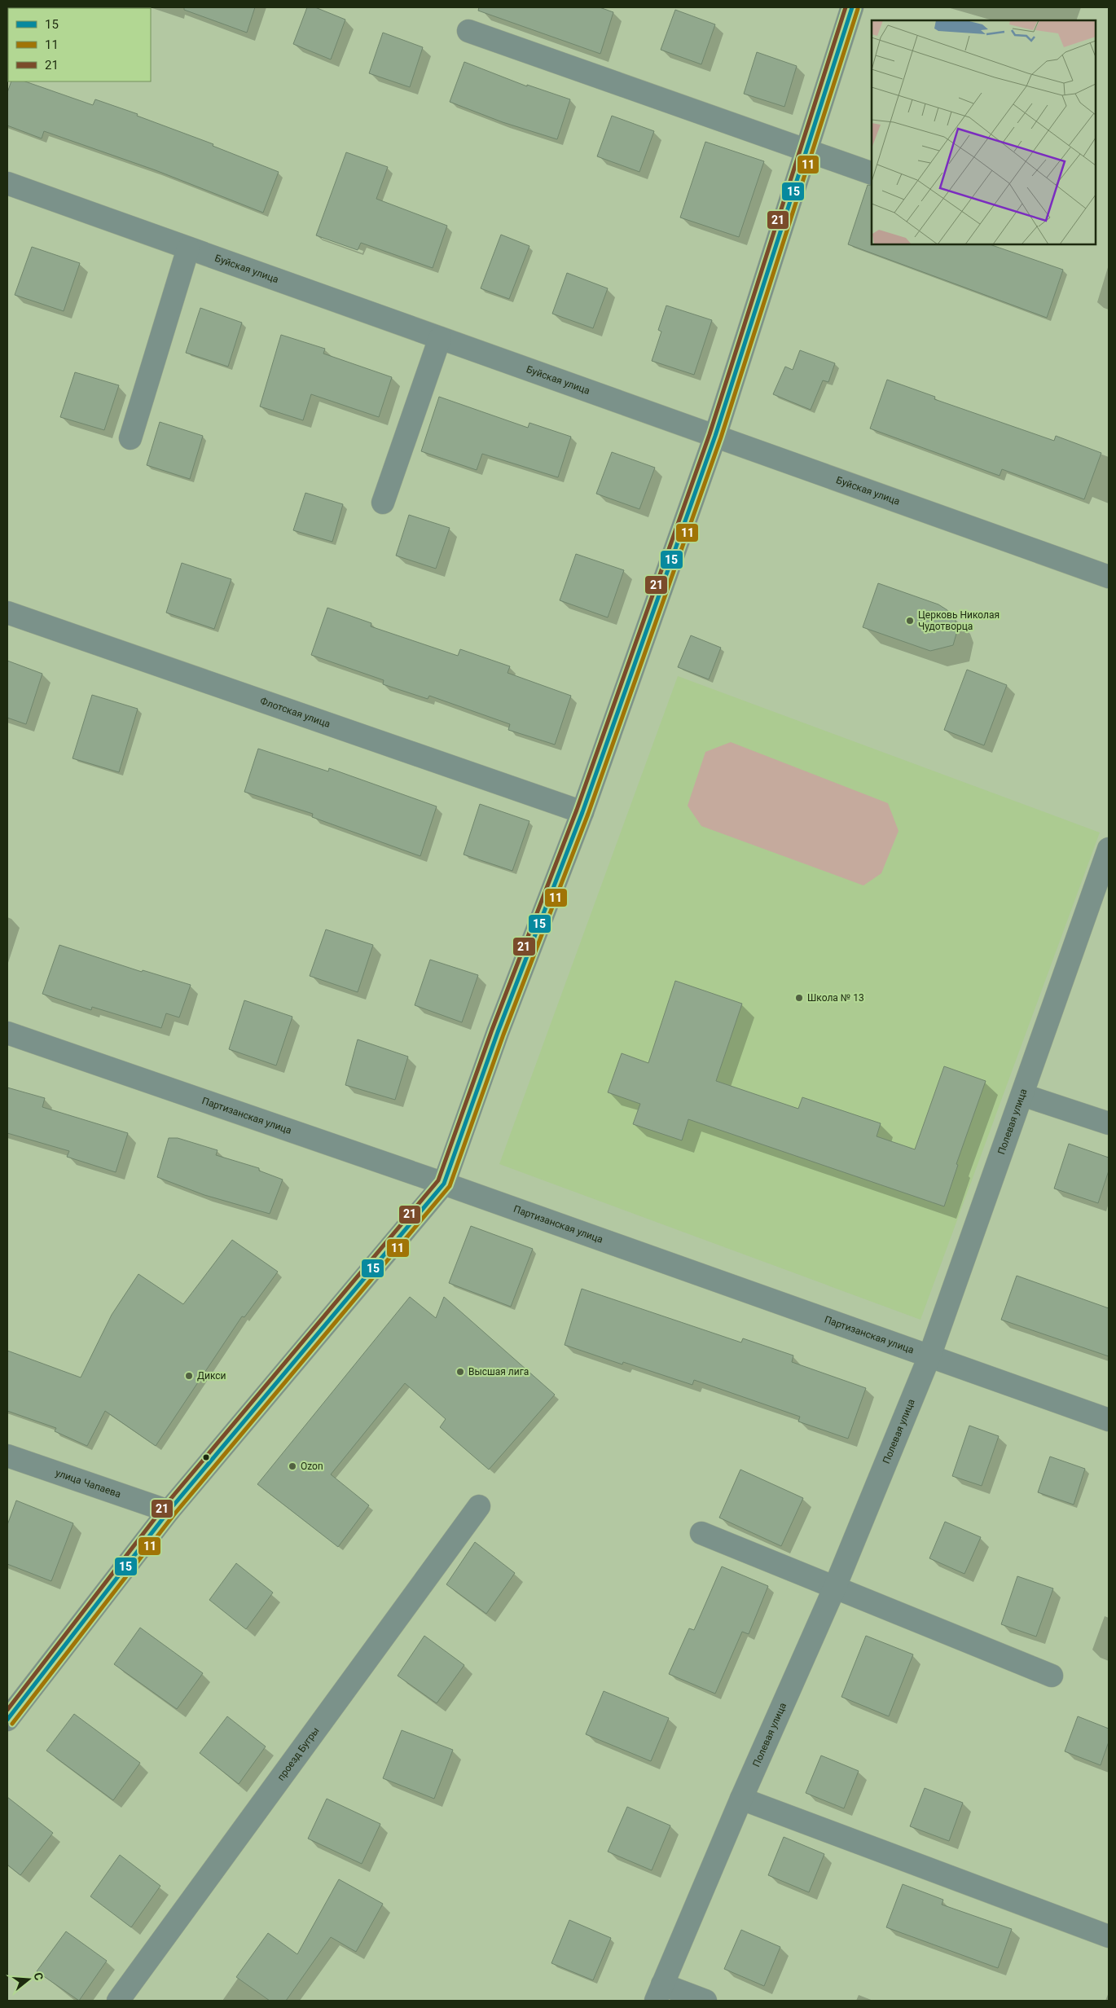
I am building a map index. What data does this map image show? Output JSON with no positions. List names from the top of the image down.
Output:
{
  "streets": {
    "street": [
      "Буйская улица",
      "Флотская улица",
      "Партизанская улица",
      "Полевая улица",
      "улица Чапаева",
      "проезд Бугры"
    ]
  },
  "crossings": [
    ["Партизанская улица", "Полевая улица"]
  ],
  "places": [
    "Церковь Николая Чудотворца",
    "Школа № 13",
    "Высшая лига",
    "Дикси",
    "Ozon"
  ],
  "lines": ["transit line 15", "transit line 21", "transit line 11"],
  "legend": ["15", "11", "21"],
  "north": "right"
}
